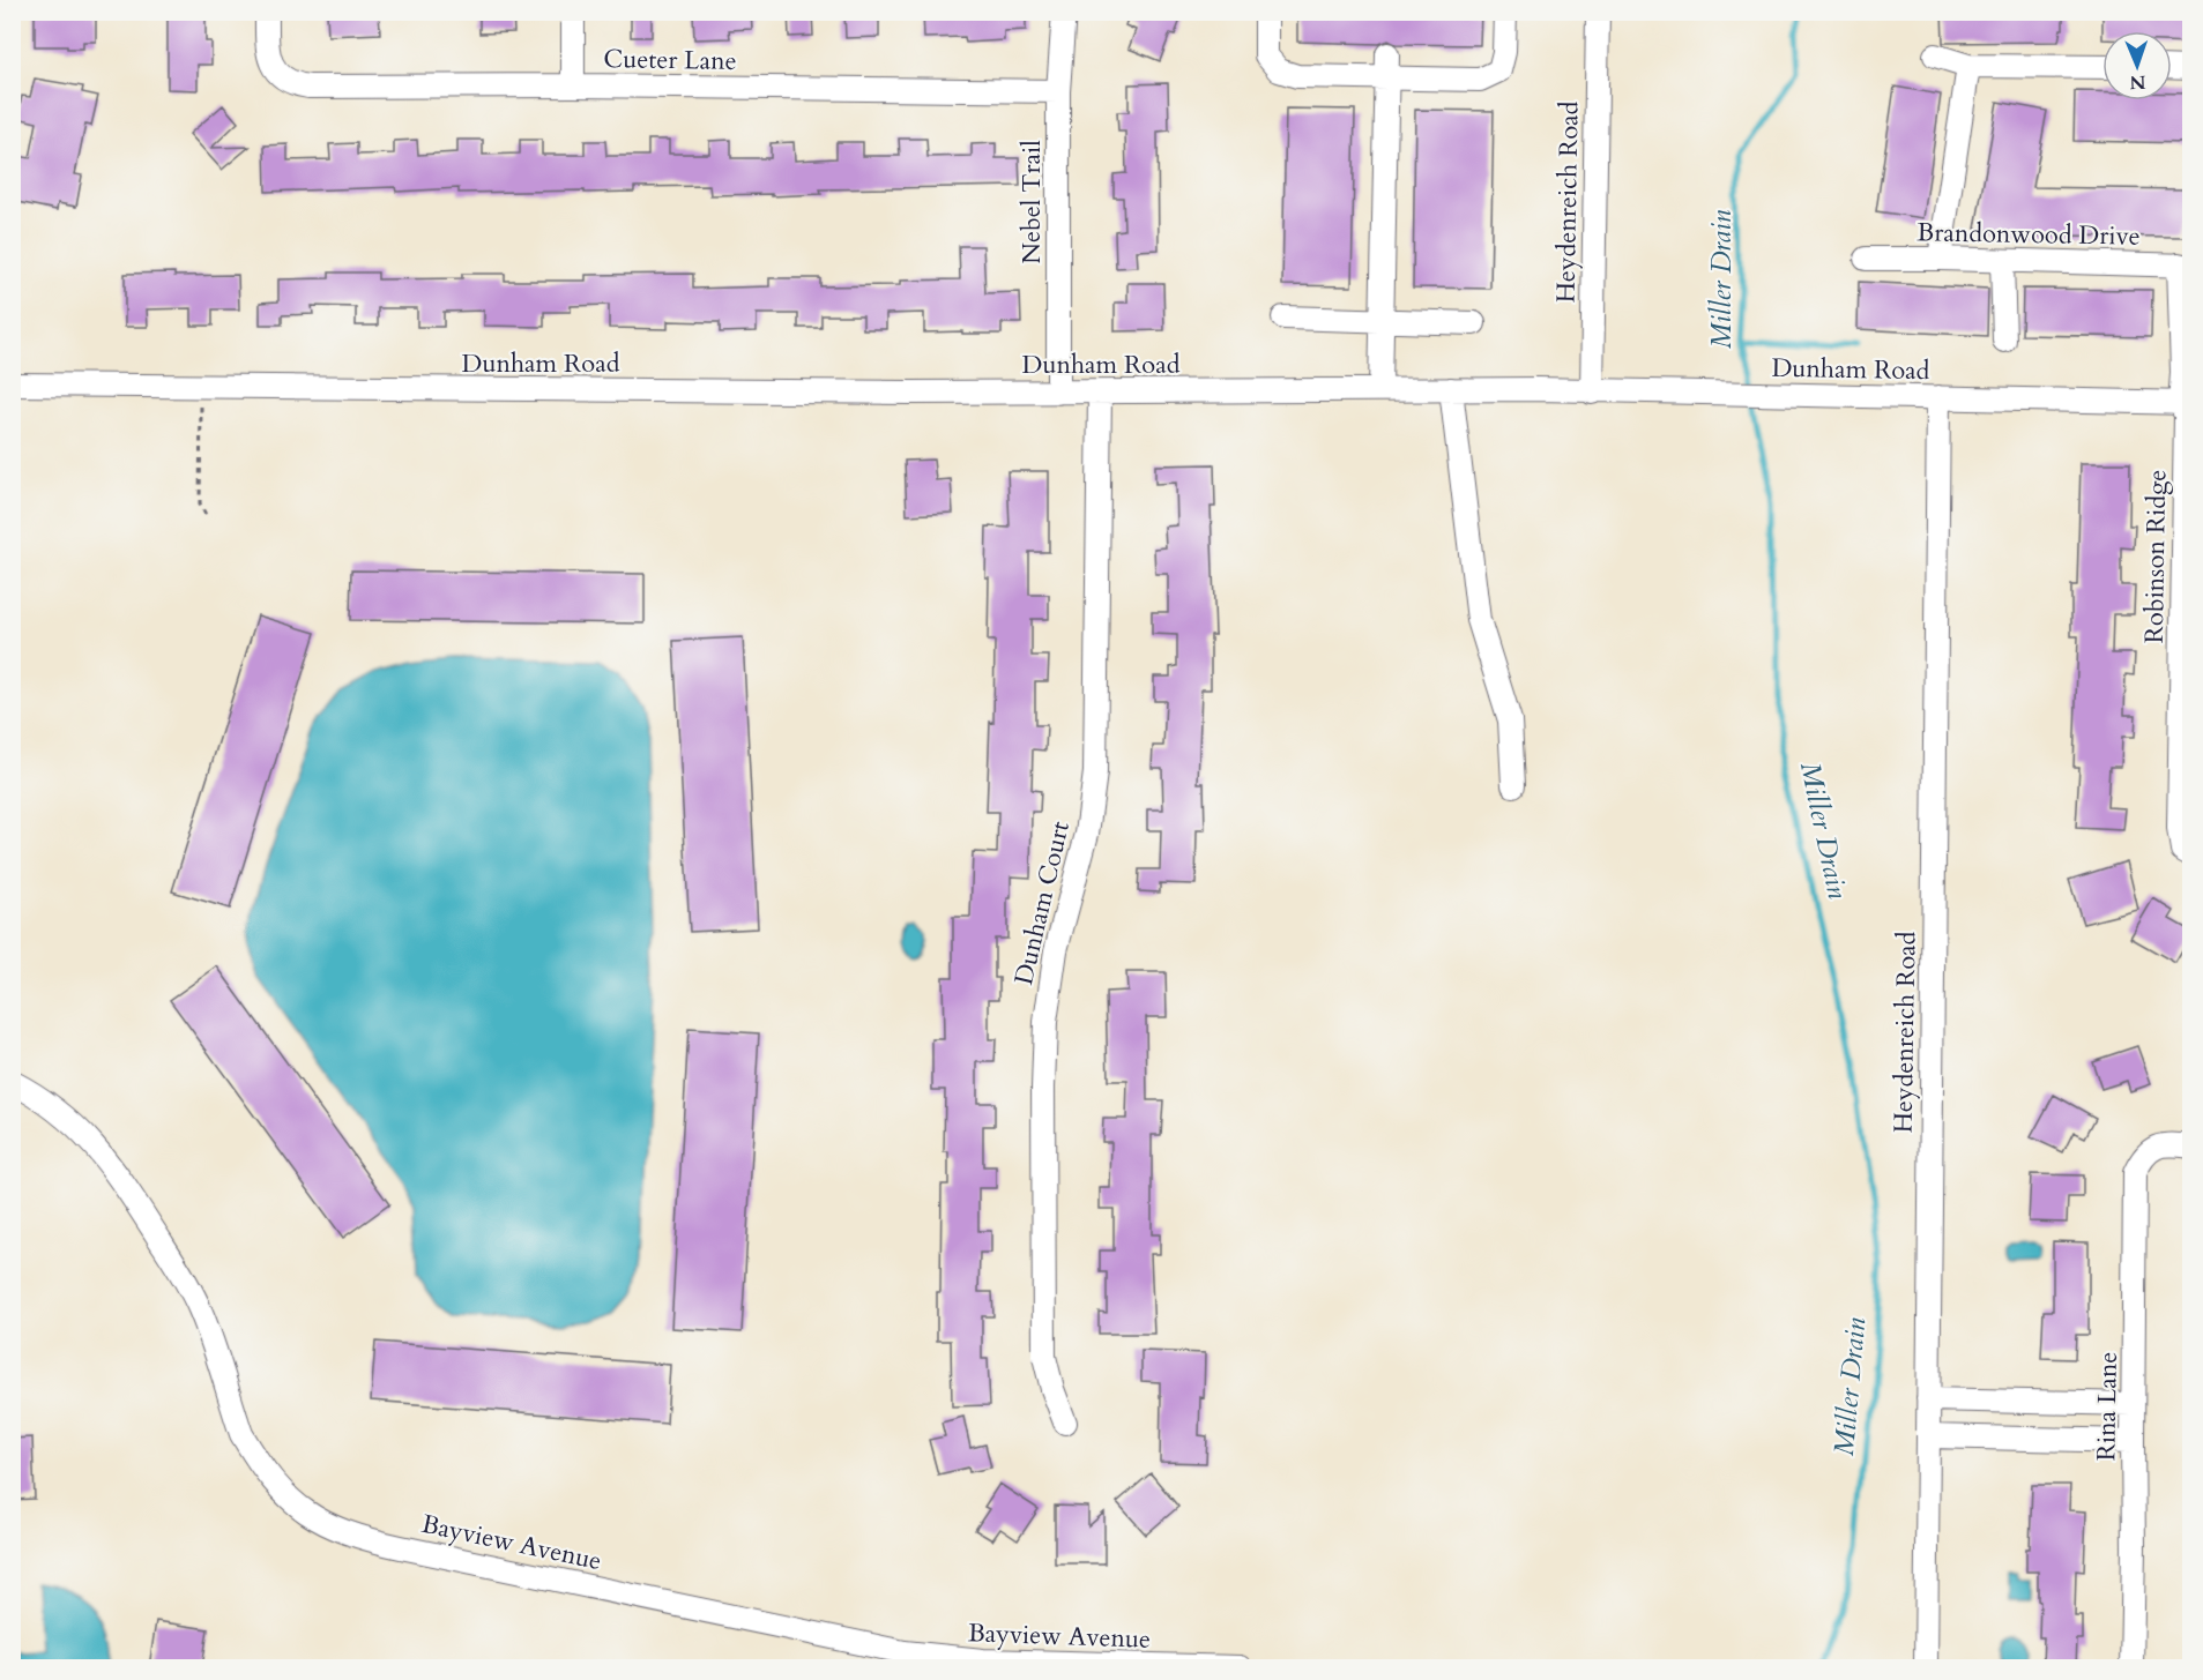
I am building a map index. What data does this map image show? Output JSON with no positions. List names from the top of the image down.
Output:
{
  "streets": {
    "street": [
      "Cueter Lane",
      "Nebel Trail",
      "Heydenreich Road",
      "Brandonwood Drive",
      "Dunham Road",
      "Robinson Ridge",
      "Dunham Court",
      "Rina Lane",
      "Bayview Avenue"
    ]
  },
  "crossings": [
    ["Cueter Lane", "Nebel Trail"],
    ["Nebel Trail", "Dunham Road"],
    ["Heydenreich Road", "Dunham Road"],
    ["Brandonwood Drive", "Robinson Ridge"],
    ["Dunham Road", "Robinson Ridge"],
    ["Dunham Road", "Dunham Court"]
  ],
  "water": ["Miller Drain"],
  "north": "bottom"
}
